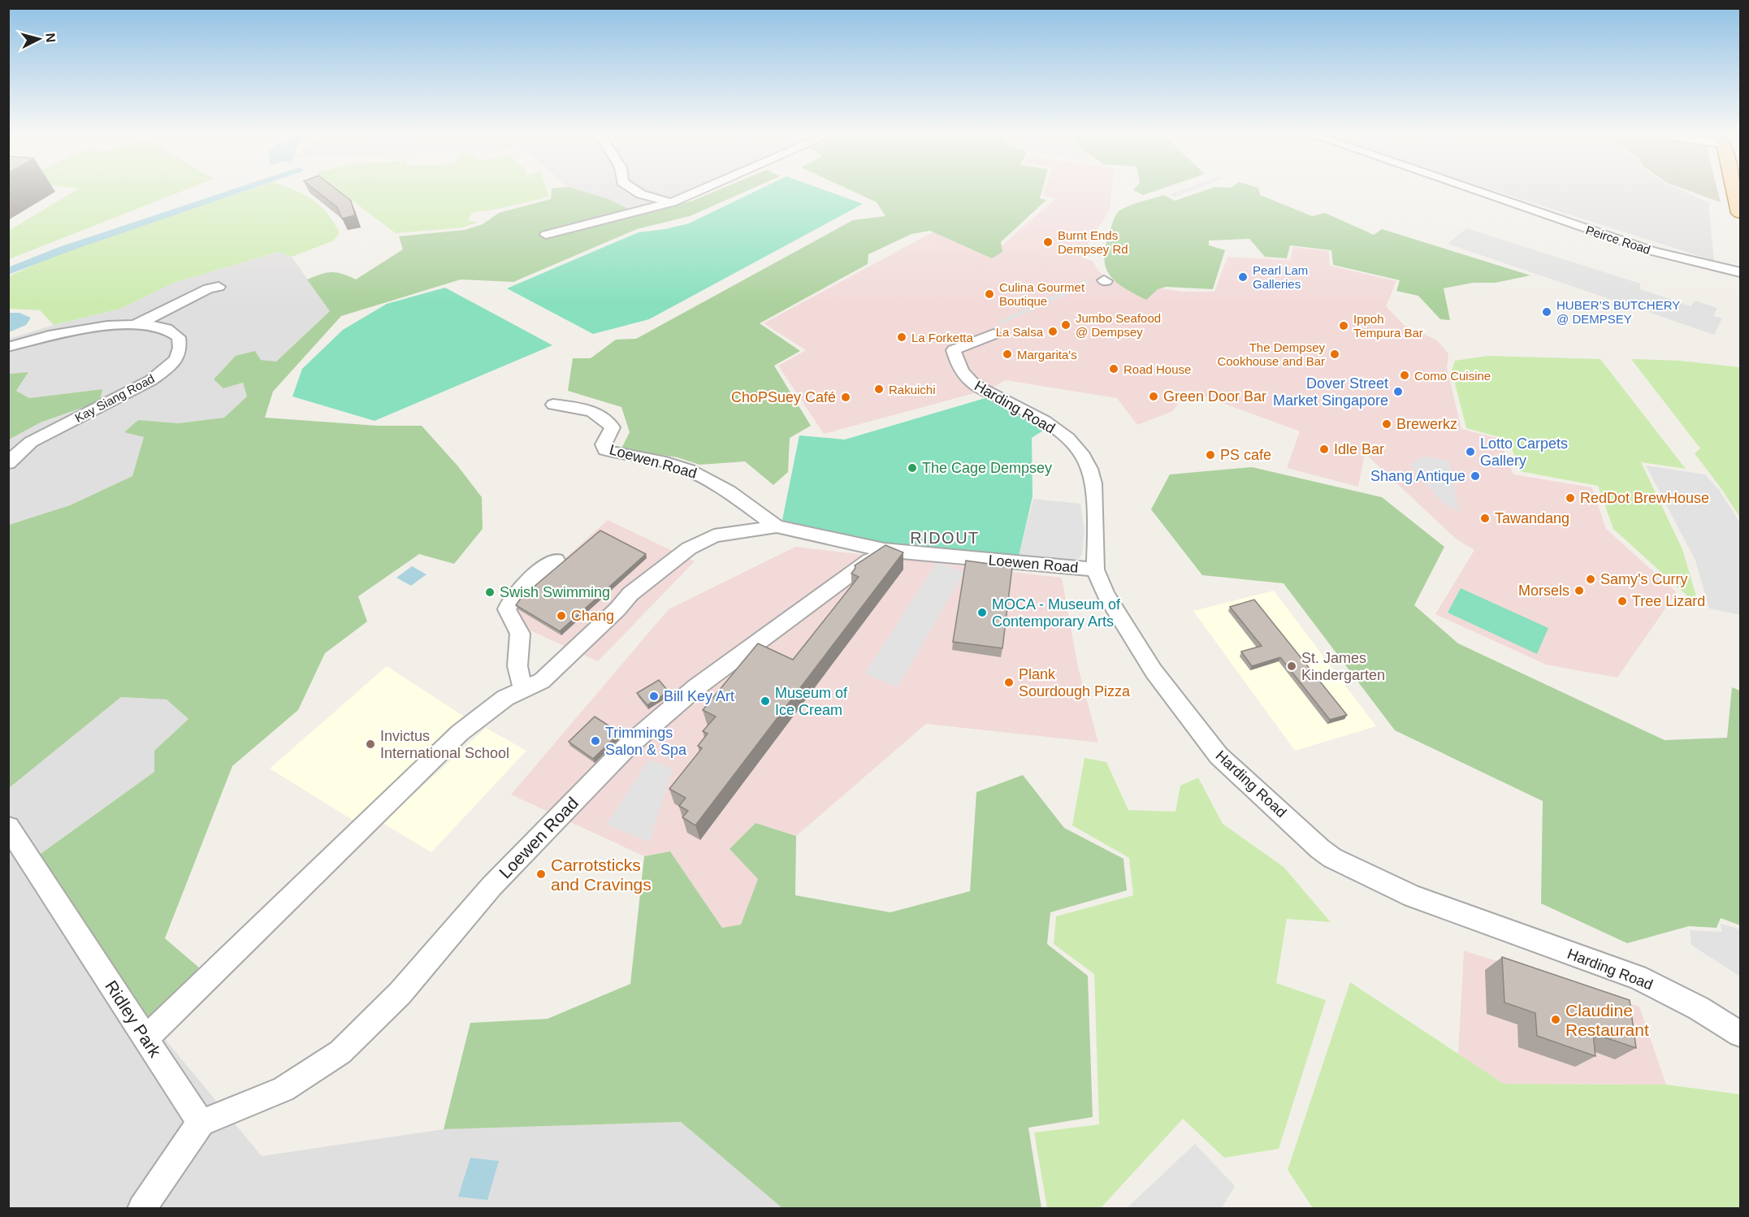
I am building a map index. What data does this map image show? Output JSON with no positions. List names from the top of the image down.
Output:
{
  "streets": {
    "street": [
      "Peirce Road",
      "Kay Siang Road",
      "Harding Road",
      "Loewen Road",
      "Ridley Park"
    ]
  },
  "crossings": [
    ["Harding Road", "Loewen Road"],
    ["Loewen Road", "Ridley Park"]
  ],
  "districts": ["RIDOUT"],
  "places": [
    "Burnt Ends Dempsey Rd",
    "Pearl Lam Galleries",
    "Culina Gourmet Boutique",
    "HUBER’S BUTCHERY @ DEMPSEY",
    "Jumbo Seafood @ Dempsey",
    "Ippoh Tempura Bar",
    "La Salsa",
    "La Forketta",
    "Margarita's",
    "The Dempsey Cookhouse and Bar",
    "Road House",
    "Como Cuisine",
    "Rakuichi",
    "Dover Street Market Singapore",
    "Green Door Bar",
    "ChoPSuey Café",
    "Brewerkz",
    "Idle Bar",
    "Lotto Carpets Gallery",
    "PS cafe",
    "The Cage Dempsey",
    "Shang Antique",
    "RedDot BrewHouse",
    "Tawandang",
    "Samy's Curry",
    "Morsels",
    "Swish Swimming",
    "Tree Lizard",
    "MOCA - Museum of Contemporary Arts",
    "Chang",
    "St. James Kindergarten",
    "Plank Sourdough Pizza",
    "Bill Key Art",
    "Museum of Ice Cream",
    "Trimmings Salon & Spa",
    "Invictus International School",
    "Carrotsticks and Cravings",
    "Claudine Restaurant"
  ],
  "north": "right"
}
